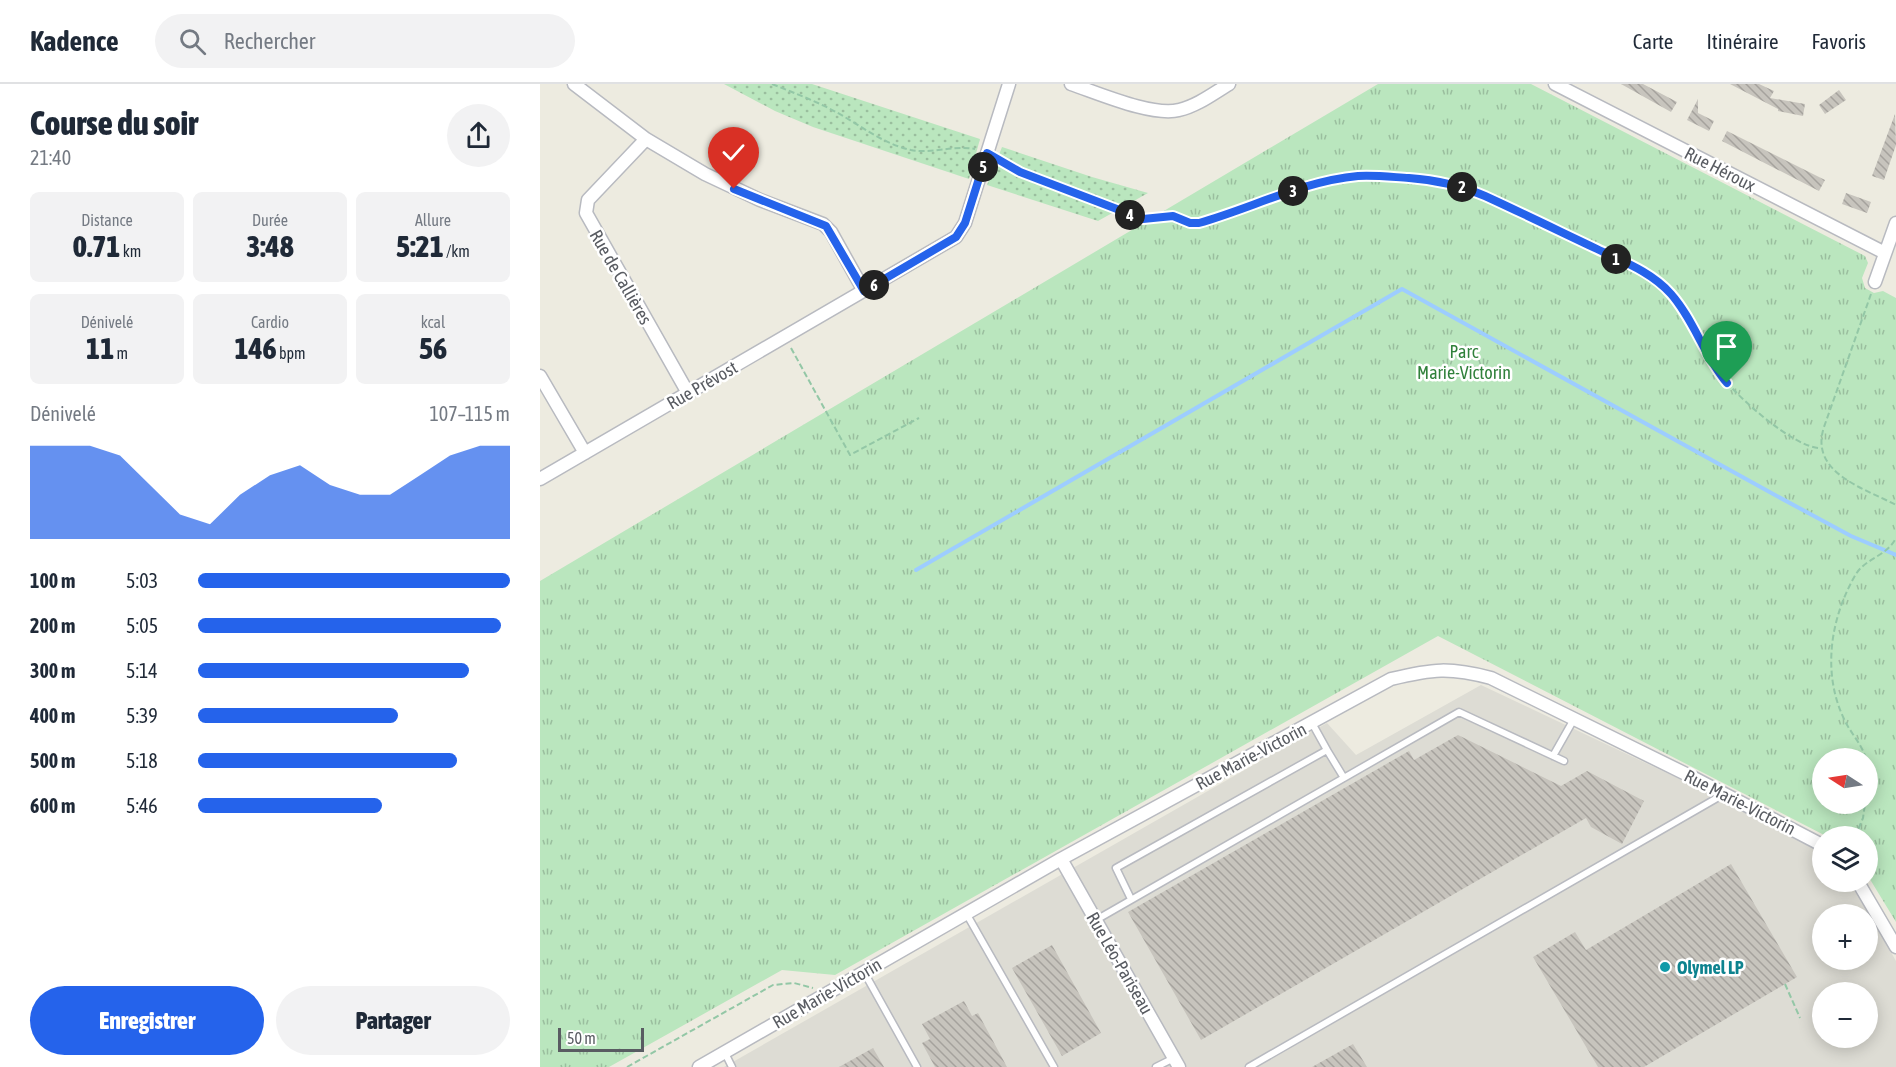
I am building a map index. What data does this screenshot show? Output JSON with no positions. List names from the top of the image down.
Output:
{
  "streets": {
    "street": [
      "Rue Héroux",
      "Rue de Callières",
      "Rue Prévost",
      "Rue Marie-Victorin",
      "Rue Léo-Pariseau"
    ]
  },
  "crossings": [
    ["Rue de Callières", "Rue Prévost"],
    ["Rue Marie-Victorin", "Rue Léo-Pariseau"]
  ],
  "parks": ["Parc Marie-Victorin"],
  "places": ["Olymel LP"],
  "scale_bar": "50 m",
  "north": "left",
  "page": {
    "header": "Kadence",
    "search": "Rechercher",
    "nav": ["Carte", "Itinéraire", "Favoris"],
    "heading": ["Course du soir", "21:40"],
    "pins": [
      "5",
      "2",
      "3",
      "4",
      "1",
      "6"
    ],
    "stats": [
      ["Distance", "0.71 km"],
      ["Durée", "3:48"],
      ["Allure", "5:21 /km"],
      ["Dénivelé", "11 m"],
      ["Cardio", "146 bpm"],
      ["kcal", "56"]
    ],
    "chart": ["Dénivelé", "107–115 m"],
    "list": [
      {
        "name": "100 m",
        "note": "5:03"
      },
      {
        "name": "200 m",
        "note": "5:05"
      },
      {
        "name": "300 m",
        "note": "5:14"
      },
      {
        "name": "400 m",
        "note": "5:39"
      },
      {
        "name": "500 m",
        "note": "5:18"
      },
      {
        "name": "600 m",
        "note": "5:46"
      }
    ],
    "map_buttons": ["+", "−"],
    "buttons": ["Enregistrer", "Partager"],
    "scale": "50 m"
  }
}
